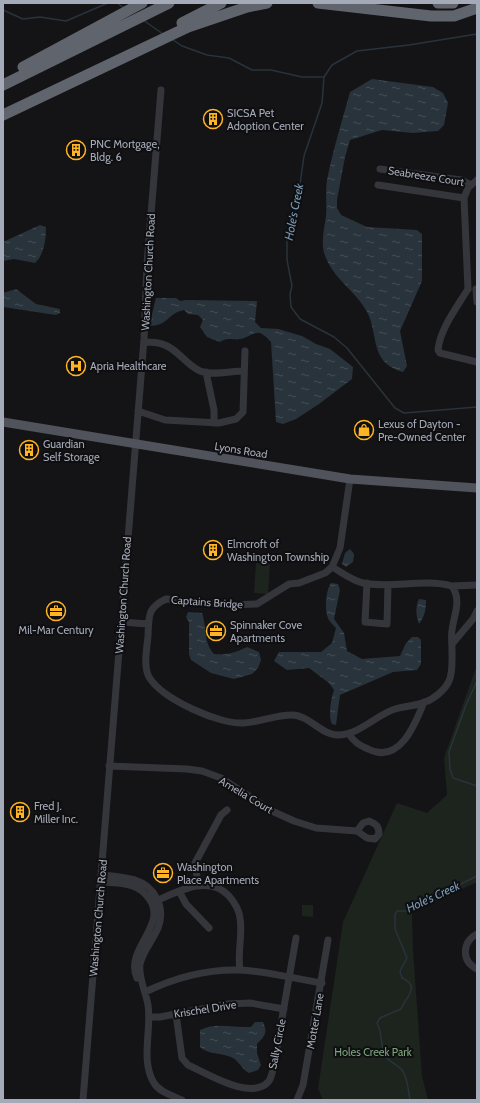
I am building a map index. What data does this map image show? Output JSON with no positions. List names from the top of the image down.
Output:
{
  "streets": {
    "main road": ["Lyons Road"],
    "street": [
      "Seabreeze Court",
      "Washington Church Road",
      "Captains Bridge",
      "Amelia Court",
      "Krischel Drive",
      "Motter Lane",
      "Sally Circle"
    ]
  },
  "crossings": [
    ["Washington Church Road", "Lyons Road"],
    ["Washington Church Road", "Amelia Court"],
    ["Krischel Drive", "Sally Circle"]
  ],
  "water": ["Hole's Creek"],
  "parks": ["Holes Creek Park"],
  "places": {
    "building": [
      "SICSA Pet Adoption Center",
      "PNC Mortgage, Bldg. 6",
      "Guardian Self Storage",
      "Elmcroft of Washington Township",
      "Fred J. Miller Inc."
    ],
    "hospital": ["Apria Healthcare"],
    "shop": ["Lexus of Dayton - Pre-Owned Center"],
    "office": ["Mil-Mar Century", "Spinnaker Cove Apartments", "Washington Place Apartments"]
  }
}
